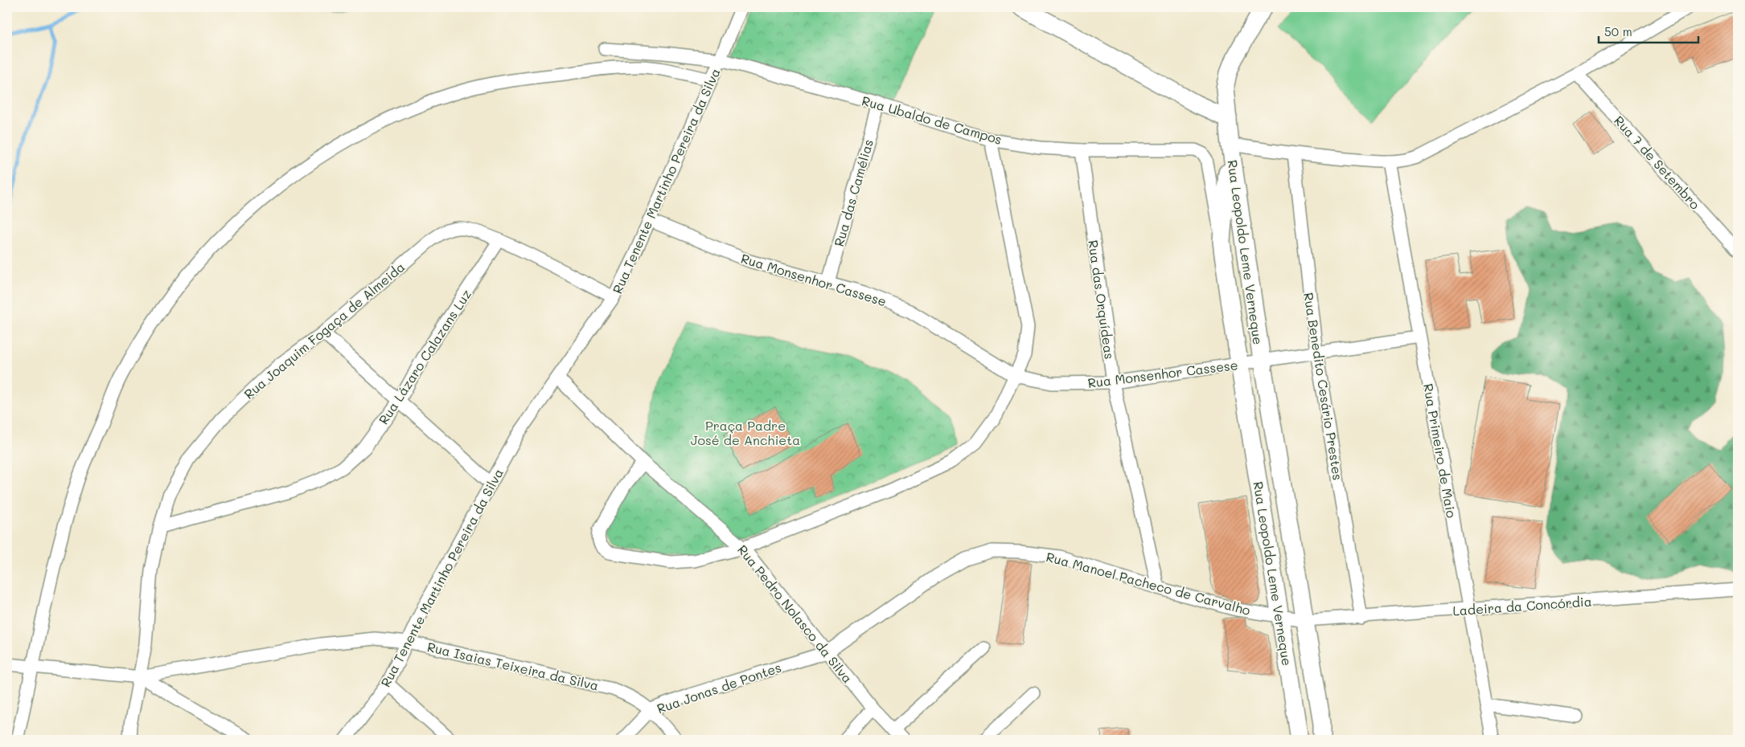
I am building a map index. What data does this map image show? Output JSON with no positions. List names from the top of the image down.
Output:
{
  "streets": {
    "main road": ["Rua Leopoldo Leme Verneque"],
    "street": [
      "Rua Ubaldo de Campos",
      "Rua 7 de Setembro",
      "Rua Tenente Martinho Pereira da Silva",
      "Rua das Camélias",
      "Rua Monsenhor Cassese",
      "Rua das Orquídeas",
      "Rua Joaquim Fogaça de Almeida",
      "Rua Lázaro Calazans Luz",
      "Rua Benedito Cesário Prestes",
      "Rua Primeiro de Maio",
      "Rua Manoel Pacheco de Carvalho",
      "Ladeira da Concórdia",
      "Rua Pedro Nolasco da Silva",
      "Rua Isaias Teixeira da Silva",
      "Rua Jonas de Pontes"
    ]
  },
  "crossings": [
    ["Rua Ubaldo de Campos", "Rua Tenente Martinho Pereira da Silva"],
    ["Rua Ubaldo de Campos", "Rua das Camélias"],
    ["Rua Ubaldo de Campos", "Rua Leopoldo Leme Verneque"],
    ["Rua Ubaldo de Campos", "Rua das Orquídeas"],
    ["Rua Tenente Martinho Pereira da Silva", "Rua Monsenhor Cassese"],
    ["Rua Tenente Martinho Pereira da Silva", "Rua Joaquim Fogaça de Almeida"],
    ["Rua Tenente Martinho Pereira da Silva", "Rua Pedro Nolasco da Silva"],
    ["Rua Tenente Martinho Pereira da Silva", "Rua Isaias Teixeira da Silva"],
    ["Rua das Camélias", "Rua Monsenhor Cassese"],
    ["Rua Leopoldo Leme Verneque", "Rua Monsenhor Cassese"],
    ["Rua Leopoldo Leme Verneque", "Rua Manoel Pacheco de Carvalho"],
    ["Rua Leopoldo Leme Verneque", "Ladeira da Concórdia"],
    ["Rua Monsenhor Cassese", "Rua das Orquídeas"],
    ["Rua Monsenhor Cassese", "Rua Benedito Cesário Prestes"],
    ["Rua Monsenhor Cassese", "Rua Primeiro de Maio"],
    ["Rua das Orquídeas", "Rua Manoel Pacheco de Carvalho"],
    ["Rua Joaquim Fogaça de Almeida", "Rua Lázaro Calazans Luz"],
    ["Rua Joaquim Fogaça de Almeida", "Rua Isaias Teixeira da Silva"],
    ["Rua Benedito Cesário Prestes", "Ladeira da Concórdia"],
    ["Rua Primeiro de Maio", "Ladeira da Concórdia"],
    ["Rua Manoel Pacheco de Carvalho", "Ladeira da Concórdia"],
    ["Rua Manoel Pacheco de Carvalho", "Rua Pedro Nolasco da Silva"],
    ["Rua Manoel Pacheco de Carvalho", "Rua Jonas de Pontes"],
    ["Rua Pedro Nolasco da Silva", "Rua Jonas de Pontes"],
    ["Rua Isaias Teixeira da Silva", "Rua Jonas de Pontes"]
  ],
  "parks": ["Praça Padre José de Anchieta"],
  "scale_bar": "50 m"
}
